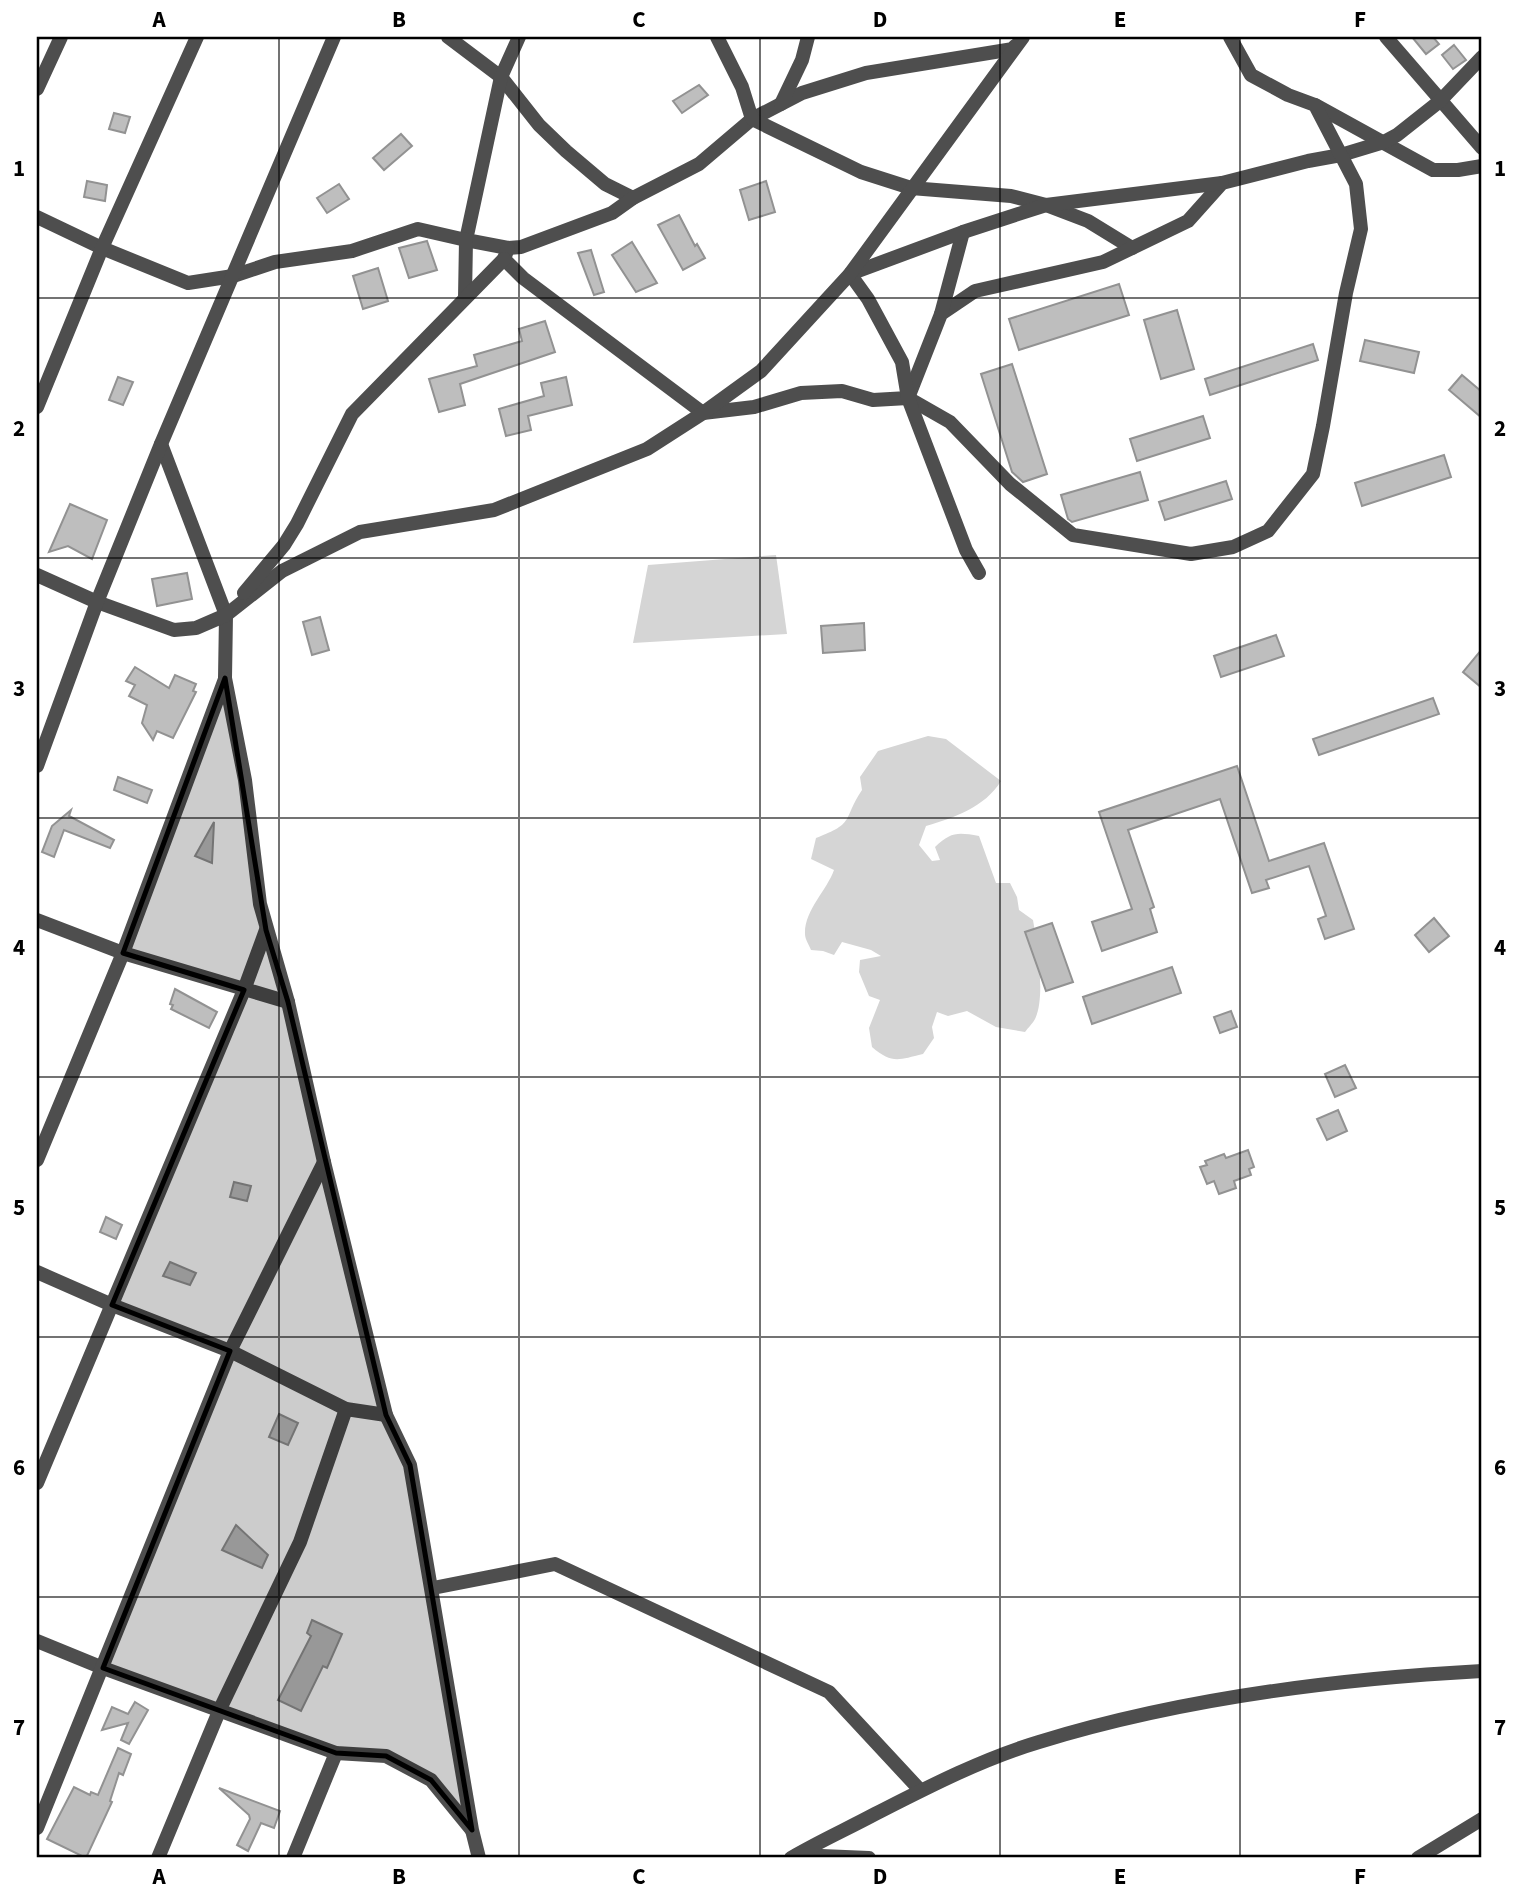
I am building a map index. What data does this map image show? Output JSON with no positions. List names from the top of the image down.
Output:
{
  "grid": {
    "columns": [
      "A",
      "B",
      "C",
      "D",
      "E",
      "F"
    ],
    "rows": [
      "1",
      "2",
      "3",
      "4",
      "5",
      "6",
      "7"
    ]
  }
}
